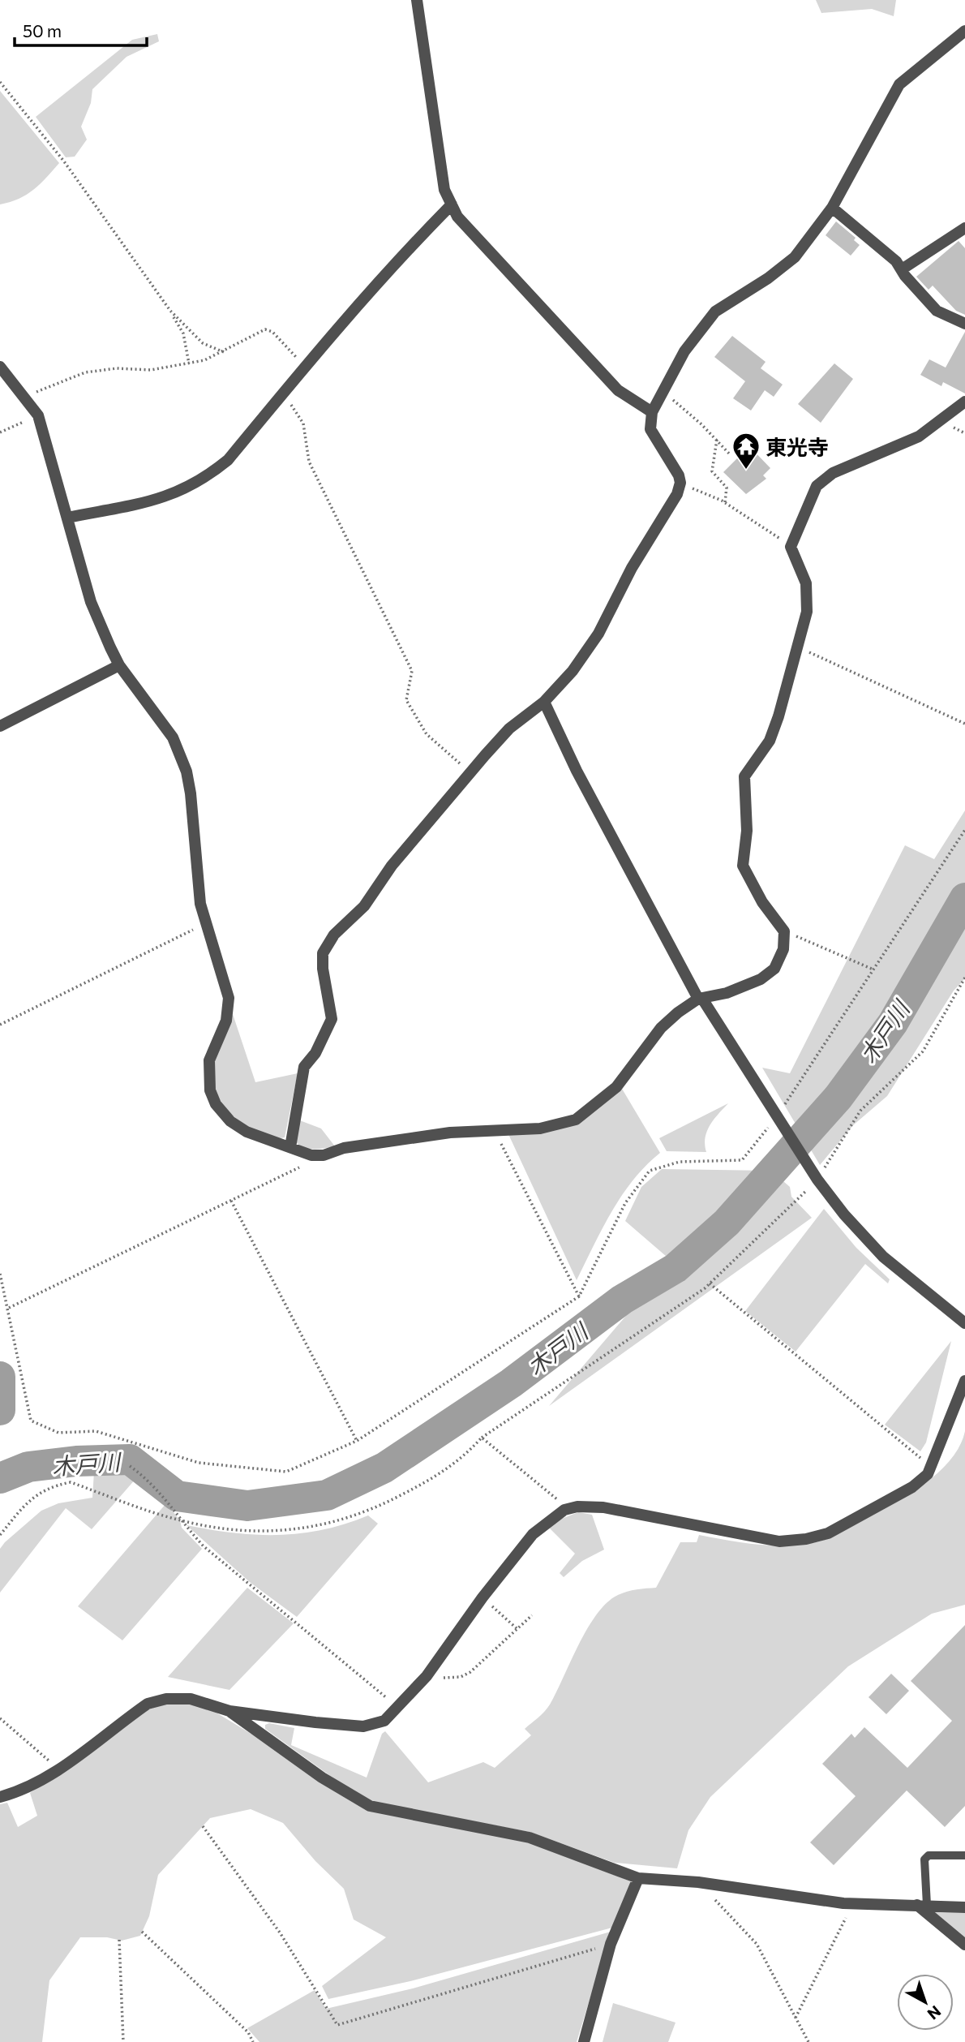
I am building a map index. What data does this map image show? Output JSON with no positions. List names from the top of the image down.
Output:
{
  "water": ["木戸川"],
  "places": {
    "temple": ["東光寺"]
  },
  "scale_bar": "50 m",
  "north": "bottom right"
}
